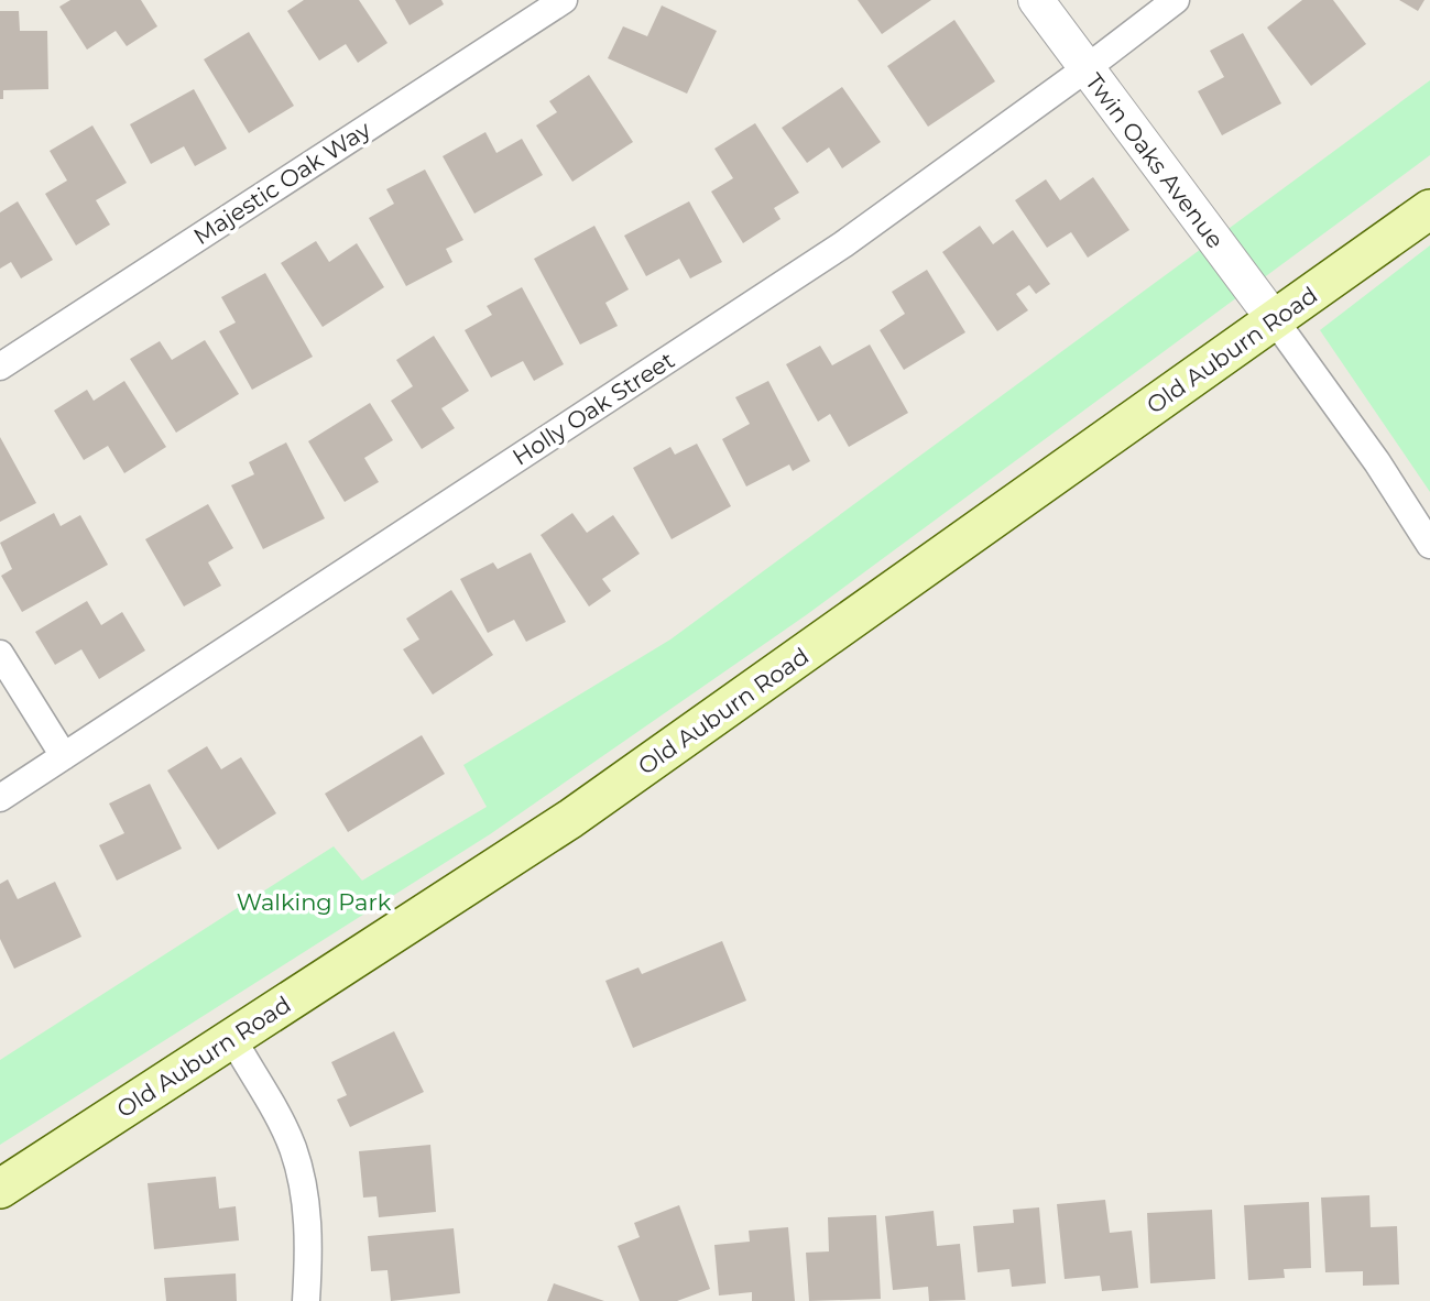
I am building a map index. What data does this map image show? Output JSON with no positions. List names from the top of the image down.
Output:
{
  "streets": {
    "main road": ["Old Auburn Road"],
    "street": ["Twin Oaks Avenue", "Majestic Oak Way", "Holly Oak Street"]
  },
  "crossings": [
    ["Twin Oaks Avenue", "Old Auburn Road"],
    ["Twin Oaks Avenue", "Holly Oak Street"]
  ],
  "parks": ["Walking Park"]
}
